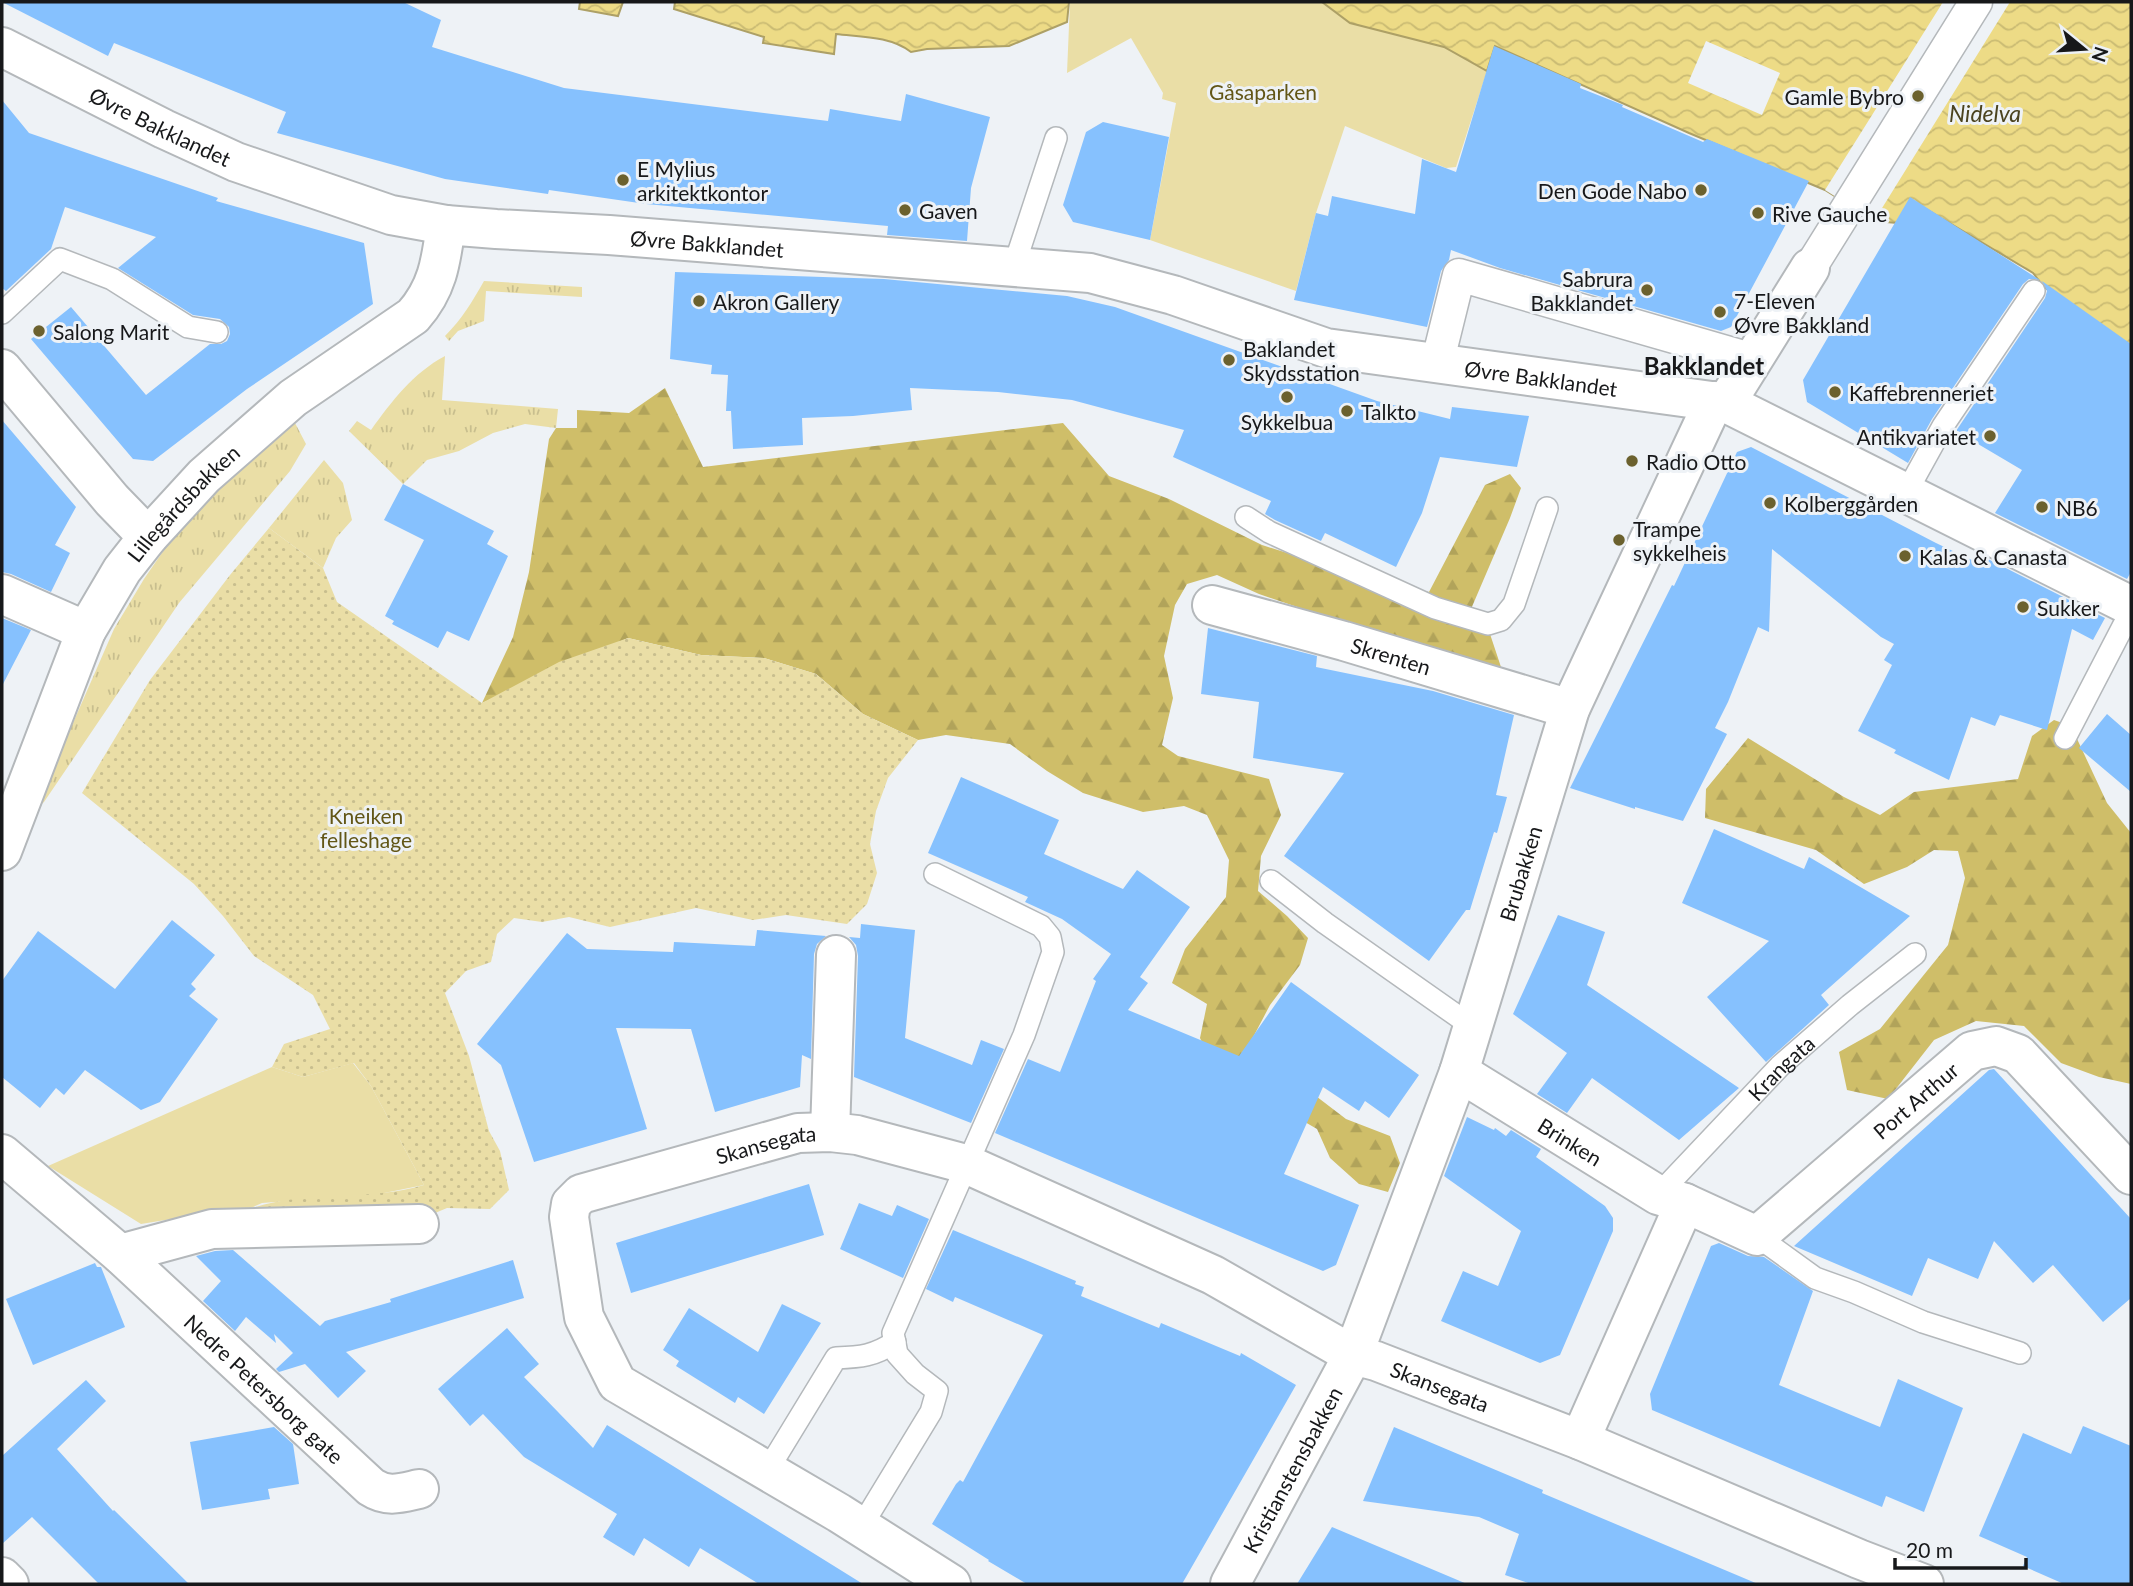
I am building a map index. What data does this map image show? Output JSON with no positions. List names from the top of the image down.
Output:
{
  "streets": {
    "street": [
      "Øvre Bakklandet",
      "Lillegårdsbakken",
      "Skrenten",
      "Brubakken",
      "Krangata",
      "Port Arthur",
      "Brinken",
      "Skansegata",
      "Nedre Petersborg gate",
      "Kristianstensbakken"
    ]
  },
  "crossings": [
    ["Øvre Bakklandet", "Lillegårdsbakken"],
    ["Øvre Bakklandet", "Brubakken"],
    ["Skrenten", "Brubakken"],
    ["Brubakken", "Brinken"],
    ["Brubakken", "Skansegata"],
    ["Brubakken", "Kristianstensbakken"],
    ["Krangata", "Brinken"],
    ["Krangata", "Skansegata"],
    ["Skansegata", "Kristianstensbakken"]
  ],
  "districts": ["Bakklandet"],
  "water": ["Nidelva"],
  "parks": ["Gåsaparken", "Kneiken felleshage"],
  "places": [
    "Gamle Bybro",
    "E Mylius arkitektkontor",
    "Den Gode Nabo",
    "Gaven",
    "Rive Gauche",
    "Sabrura Bakklandet",
    "Akron Gallery",
    "7-Eleven Øvre Bakkland",
    "Salong Marit",
    "Baklandet Skydsstation",
    "Kaffebrenneriet",
    "Sykkelbua",
    "Talkto",
    "Antikvariatet",
    "Radio Otto",
    "Kolberggården",
    "NB6",
    "Trampe sykkelheis",
    "Kalas & Canasta",
    "Sukker"
  ],
  "scale_bar": "20 m",
  "north": "right"
}
